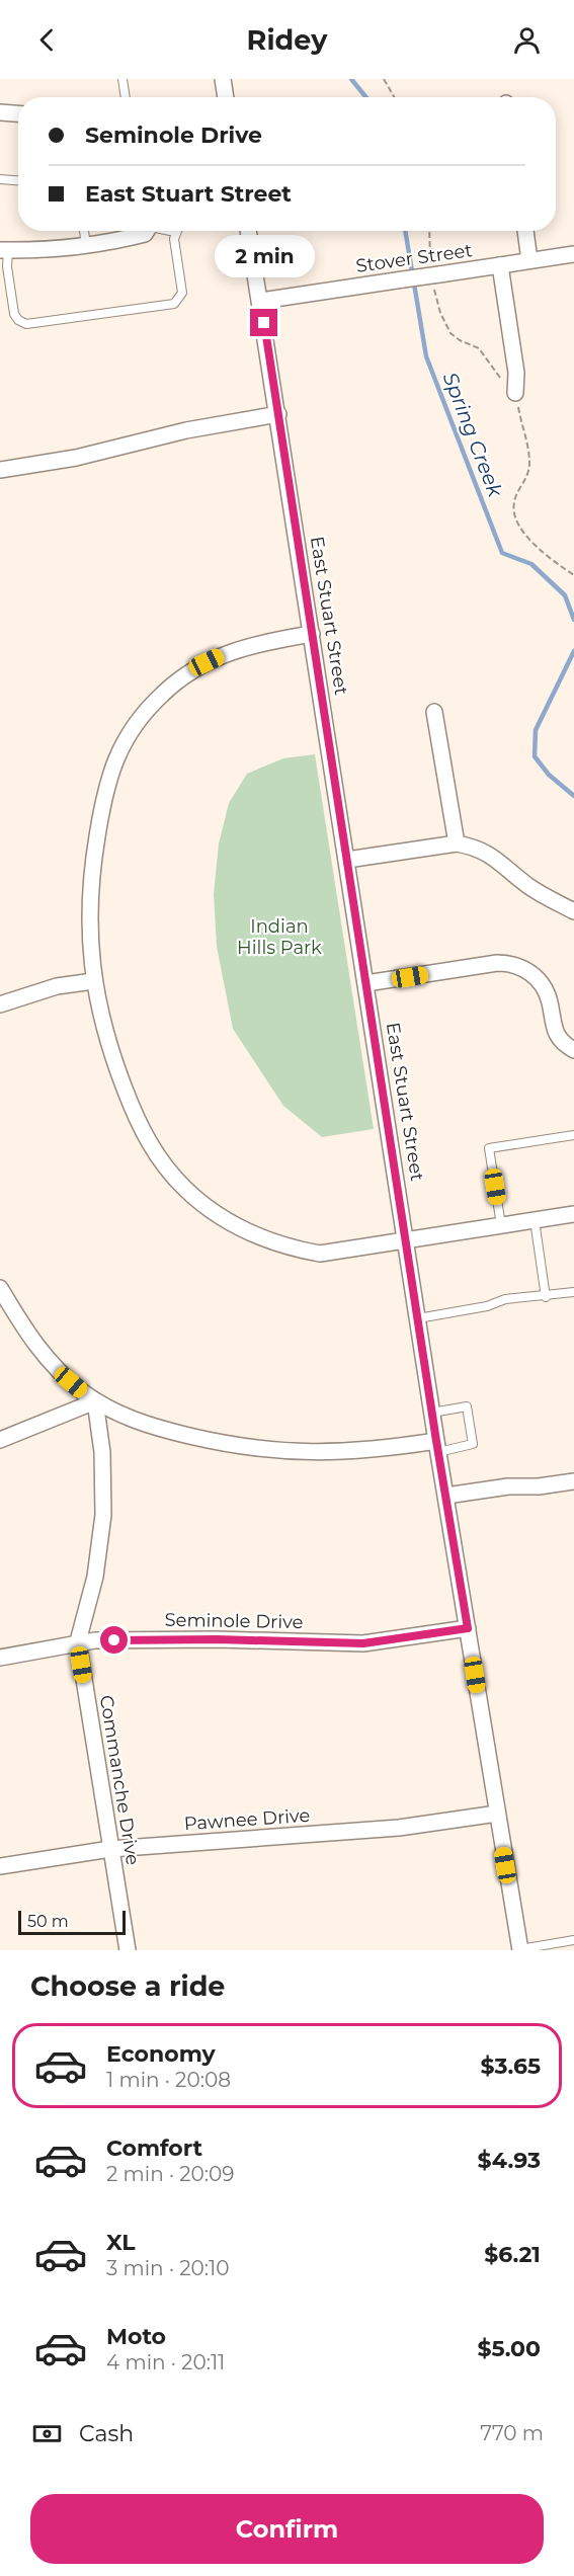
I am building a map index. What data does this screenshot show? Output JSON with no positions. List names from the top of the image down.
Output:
{
  "streets": {
    "street": [
      "Stover Street",
      "East Stuart Street",
      "Seminole Drive",
      "Commanche Drive",
      "Pawnee Drive"
    ]
  },
  "crossings": [
    ["Stover Street", "East Stuart Street"],
    ["East Stuart Street", "Seminole Drive"],
    ["East Stuart Street", "Pawnee Drive"],
    ["Seminole Drive", "Commanche Drive"],
    ["Commanche Drive", "Pawnee Drive"]
  ],
  "water": ["Spring Creek"],
  "parks": ["Indian Hills Park"],
  "scale_bar": "50 m",
  "page": {
    "header": "Ridey",
    "banner": ["Seminole Drive", "East Stuart Street"],
    "bubble": "2 min",
    "scale": "50 m",
    "heading": "Choose a ride",
    "list": [
      {
        "name": "Economy",
        "note": "1 min · 20:08",
        "value": "$3.65"
      },
      {
        "name": "Comfort",
        "note": "2 min · 20:09",
        "value": "$4.93"
      },
      {
        "name": "XL",
        "note": "3 min · 20:10",
        "value": "$6.21"
      },
      {
        "name": "Moto",
        "note": "4 min · 20:11",
        "value": "$5.00"
      }
    ],
    "pay": ["Cash", "770 m"],
    "buttons": "Confirm"
  }
}
